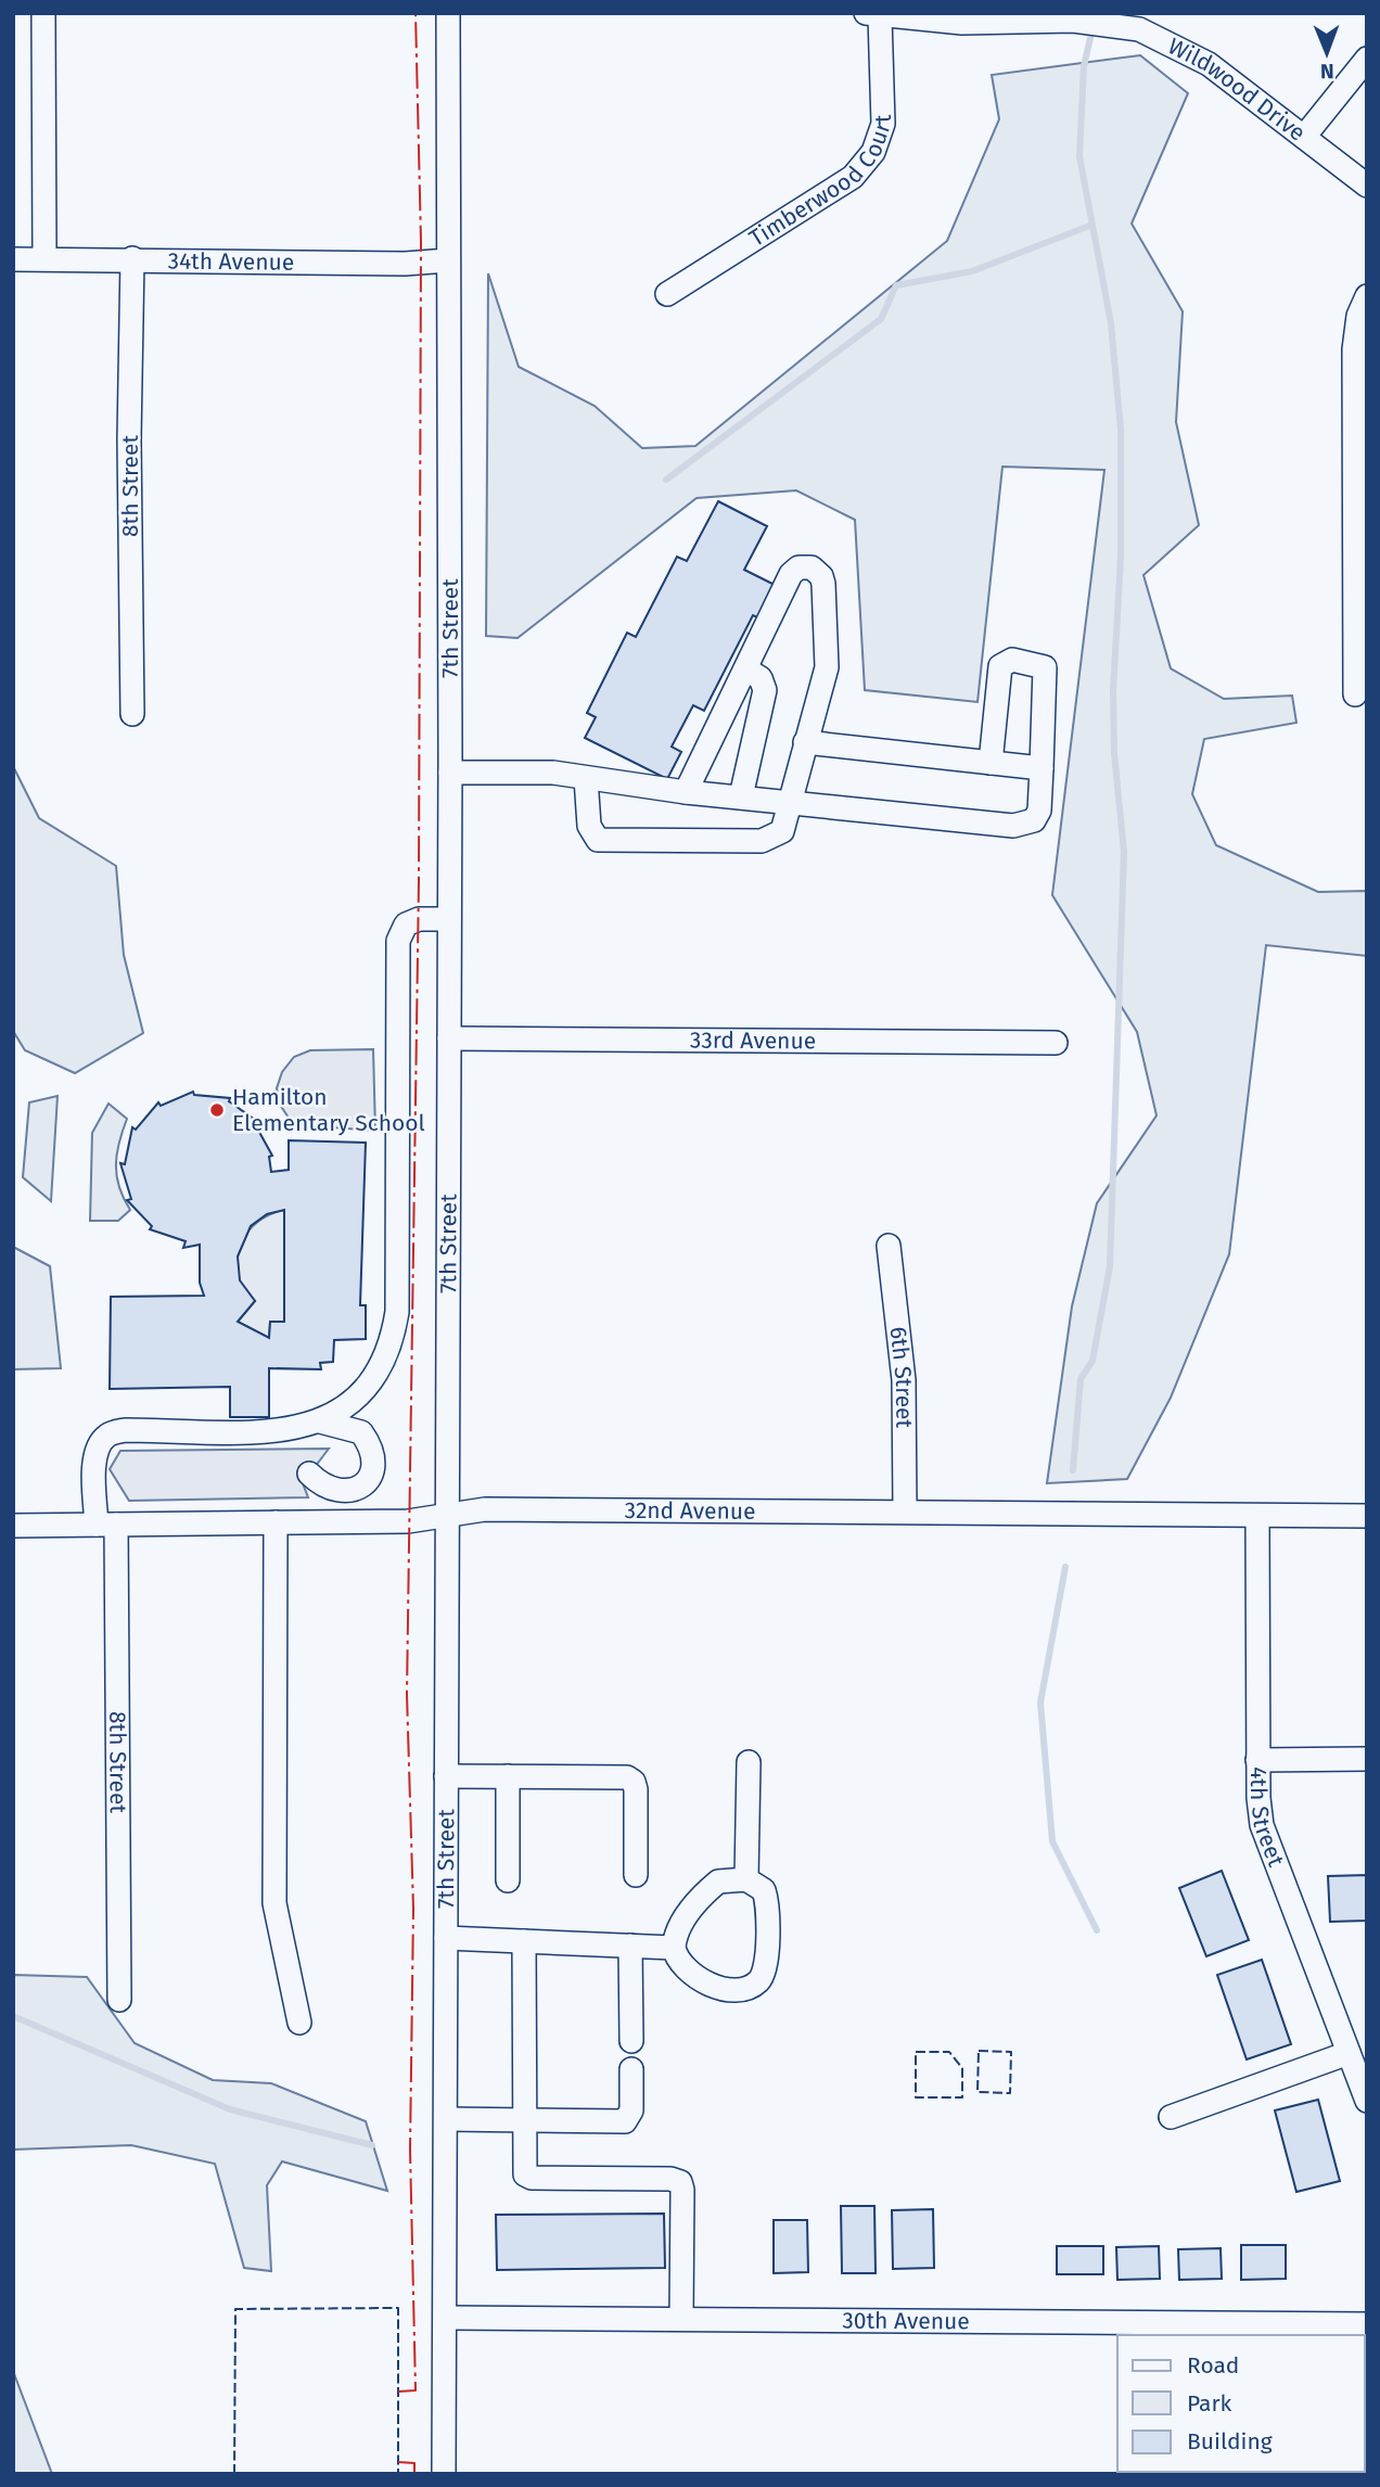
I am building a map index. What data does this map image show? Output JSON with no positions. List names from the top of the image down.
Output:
{
  "streets": {
    "street": [
      "Wildwood Drive",
      "Timberwood Court",
      "34th Avenue",
      "8th Street",
      "7th Street",
      "33rd Avenue",
      "6th Street",
      "32nd Avenue",
      "4th Street",
      "30th Avenue"
    ]
  },
  "crossings": [
    ["Wildwood Drive", "Timberwood Court"],
    ["34th Avenue", "8th Street"],
    ["34th Avenue", "7th Street"],
    ["8th Street", "32nd Avenue"],
    ["7th Street", "33rd Avenue"],
    ["7th Street", "32nd Avenue"],
    ["7th Street", "30th Avenue"],
    ["6th Street", "32nd Avenue"],
    ["32nd Avenue", "4th Street"]
  ],
  "places": ["Hamilton Elementary School"],
  "legend": ["Road", "Park", "Building"],
  "north": "bottom"
}
